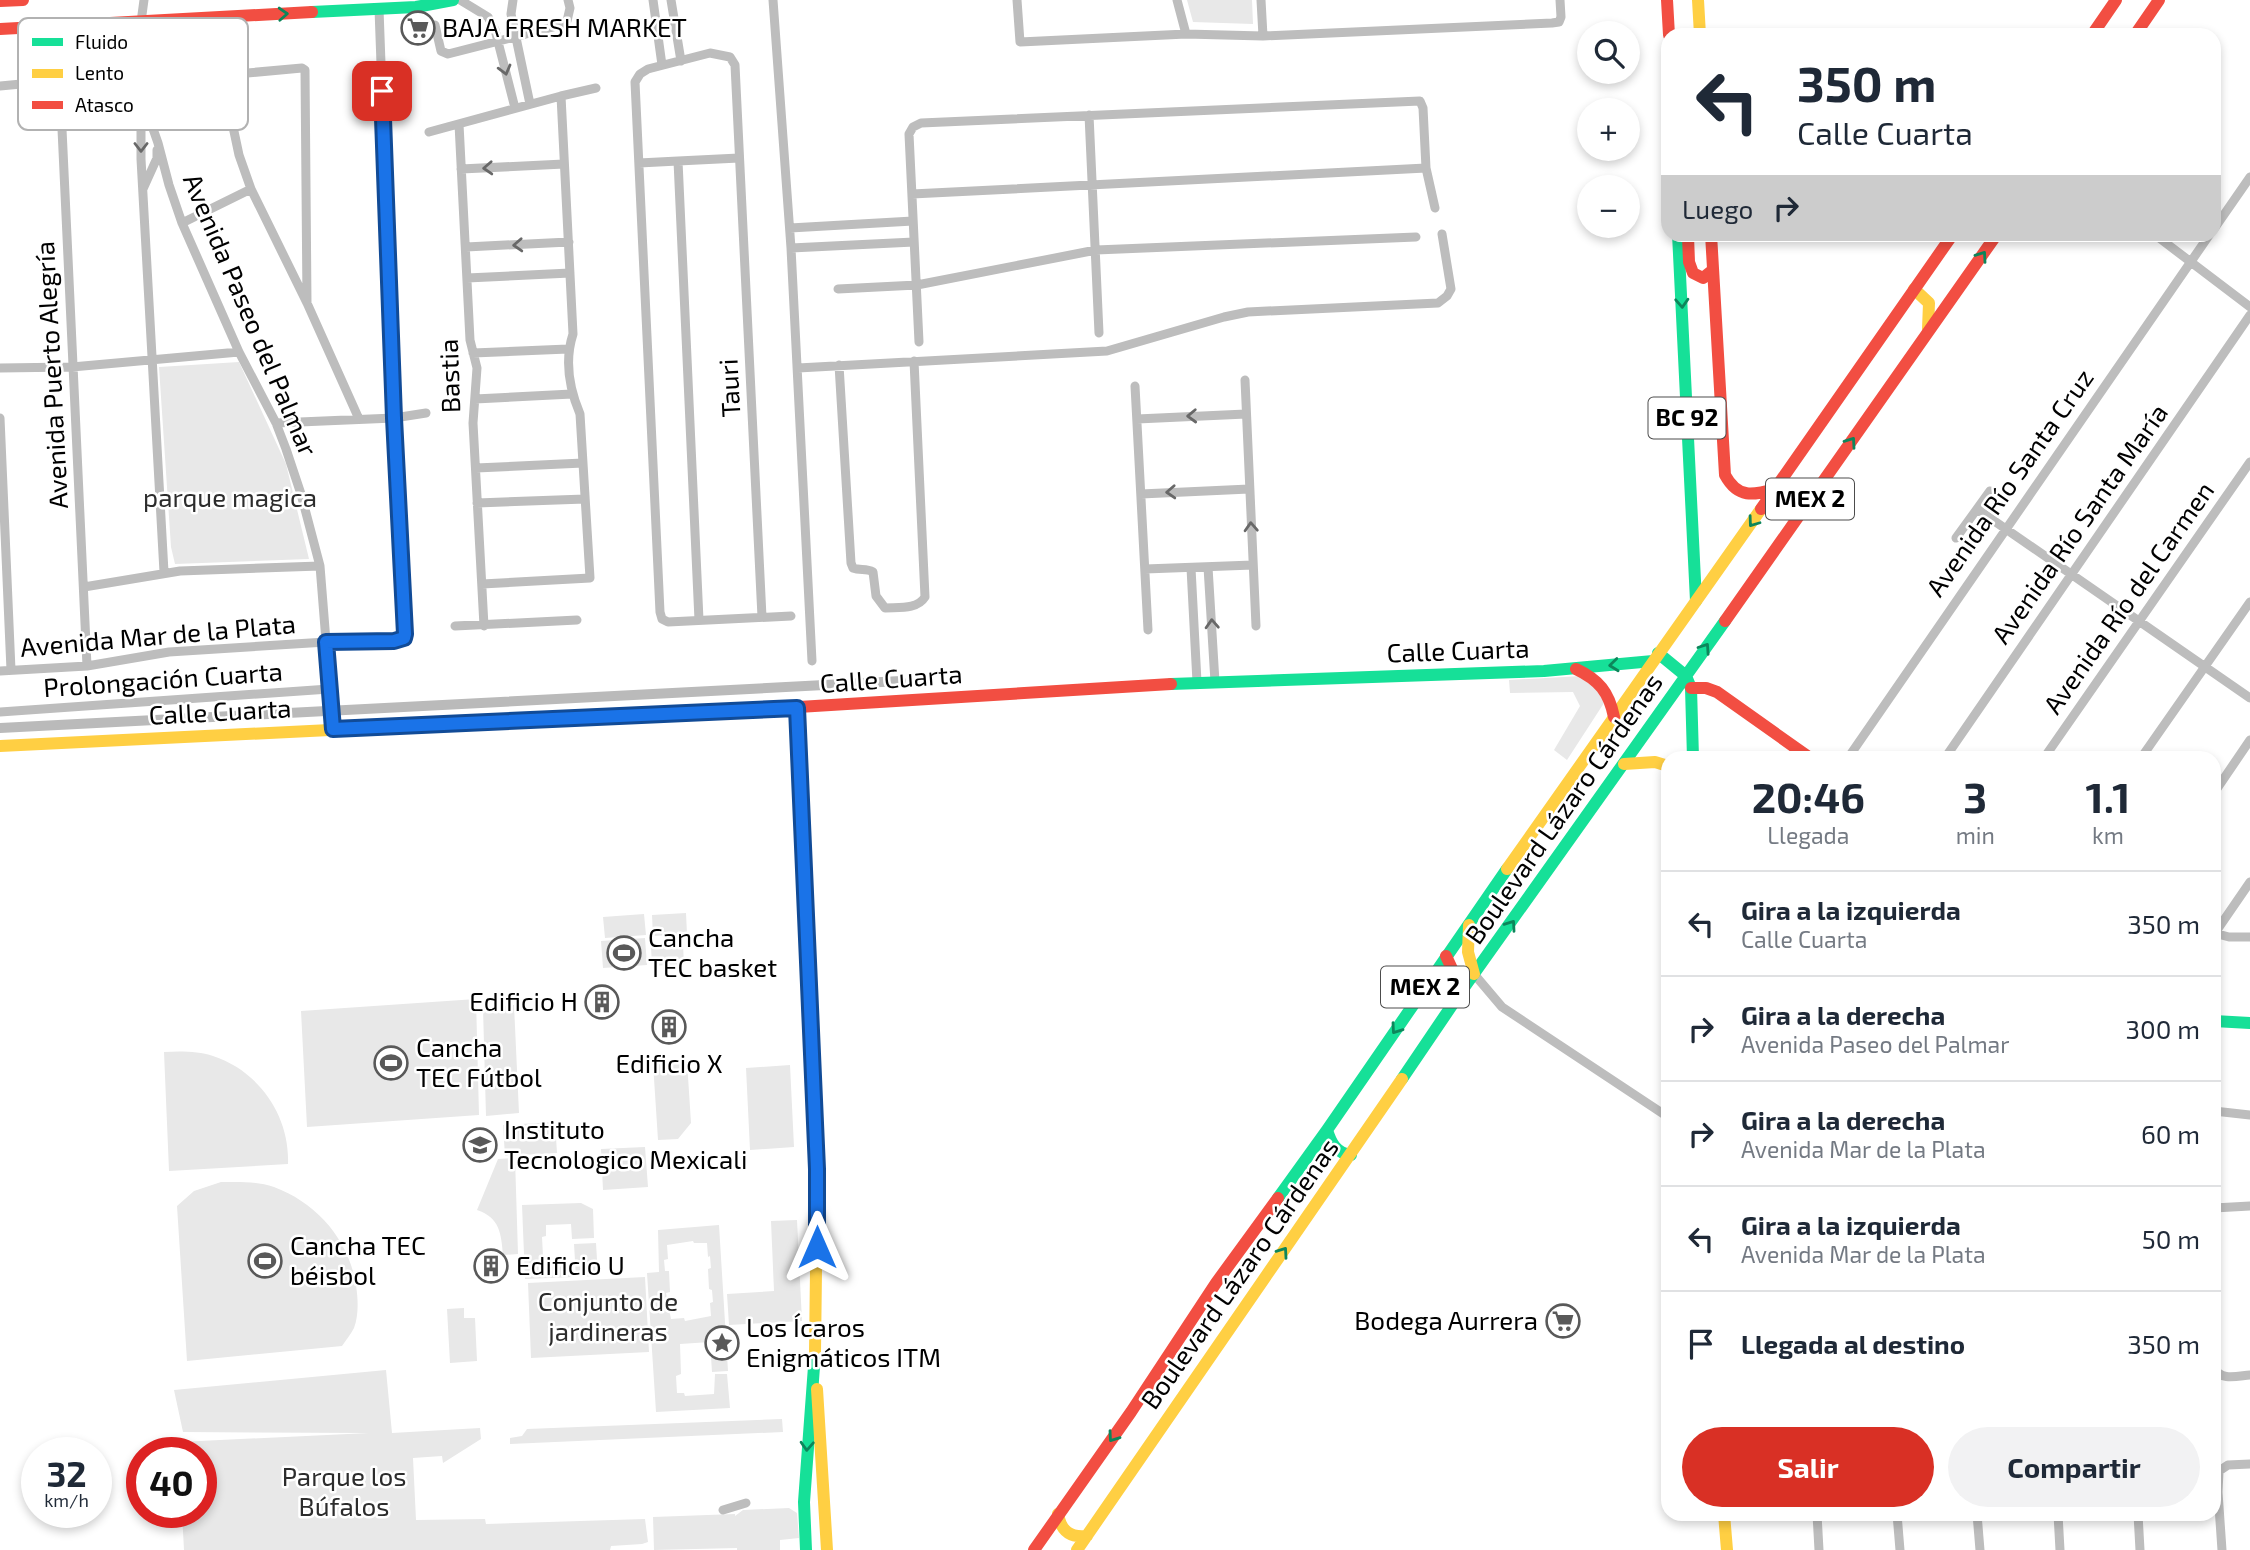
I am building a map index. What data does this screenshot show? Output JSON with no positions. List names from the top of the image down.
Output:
{
  "streets": {
    "main road": [
      "BC 92",
      "MEX 2",
      "Calle Cuarta",
      "Boulevard Lázaro Cárdenas"
    ],
    "street": [
      "Avenida Paseo del Palmar",
      "Avenida Puerto Alegría",
      "Bastia",
      "Tauri",
      "Avenida Río Santa Cruz",
      "Avenida Río Santa María",
      "Avenida Río del Carmen",
      "Avenida Mar de la Plata",
      "Prolongación Cuarta"
    ]
  },
  "crossings": [
    ["Avenida Paseo del Palmar", "Avenida Mar de la Plata"],
    ["Avenida Paseo del Palmar", "Calle Cuarta"],
    ["Avenida Paseo del Palmar", "Prolongación Cuarta"],
    ["Avenida Puerto Alegría", "Avenida Mar de la Plata"],
    ["BC 92", "Boulevard Lázaro Cárdenas"],
    ["Calle Cuarta", "Boulevard Lázaro Cárdenas"]
  ],
  "parks": ["parque magica", "Conjunto de jardineras", "Parque los Búfalos"],
  "places": {
    "supermarket": ["BAJA FRESH MARKET", "Bodega Aurrera"],
    "sports": ["Cancha TEC basket", "Cancha TEC Fútbol", "Cancha TEC béisbol"],
    "building": ["Edificio H", "Edificio X", "Edificio U"],
    "school or university": ["Instituto Tecnologico Mexicali"],
    "place": ["Los Ícaros Enigmáticos ITM"]
  },
  "legend": ["Fluido", "Lento", "Atasco"],
  "page": {
    "map_buttons": ["+", "−"],
    "turn": ["350 m", "Calle Cuarta"],
    "then": "Luego",
    "eta": [
      "20:46",
      "Llegada",
      "3",
      "min",
      "1.1",
      "km"
    ],
    "list": [
      {
        "name": "Gira a la izquierda",
        "note": "Calle Cuarta",
        "value": "350 m"
      },
      {
        "name": "Gira a la derecha",
        "note": "Avenida Paseo del Palmar",
        "value": "300 m"
      },
      {
        "name": "Gira a la derecha",
        "note": "Avenida Mar de la Plata",
        "value": "60 m"
      },
      {
        "name": "Gira a la izquierda",
        "note": "Avenida Mar de la Plata",
        "value": "50 m"
      },
      {
        "name": "Llegada al destino",
        "value": "350 m"
      }
    ],
    "buttons": ["Salir", "Compartir"],
    "speed": "32 km/h",
    "limit": "40"
  }
}
